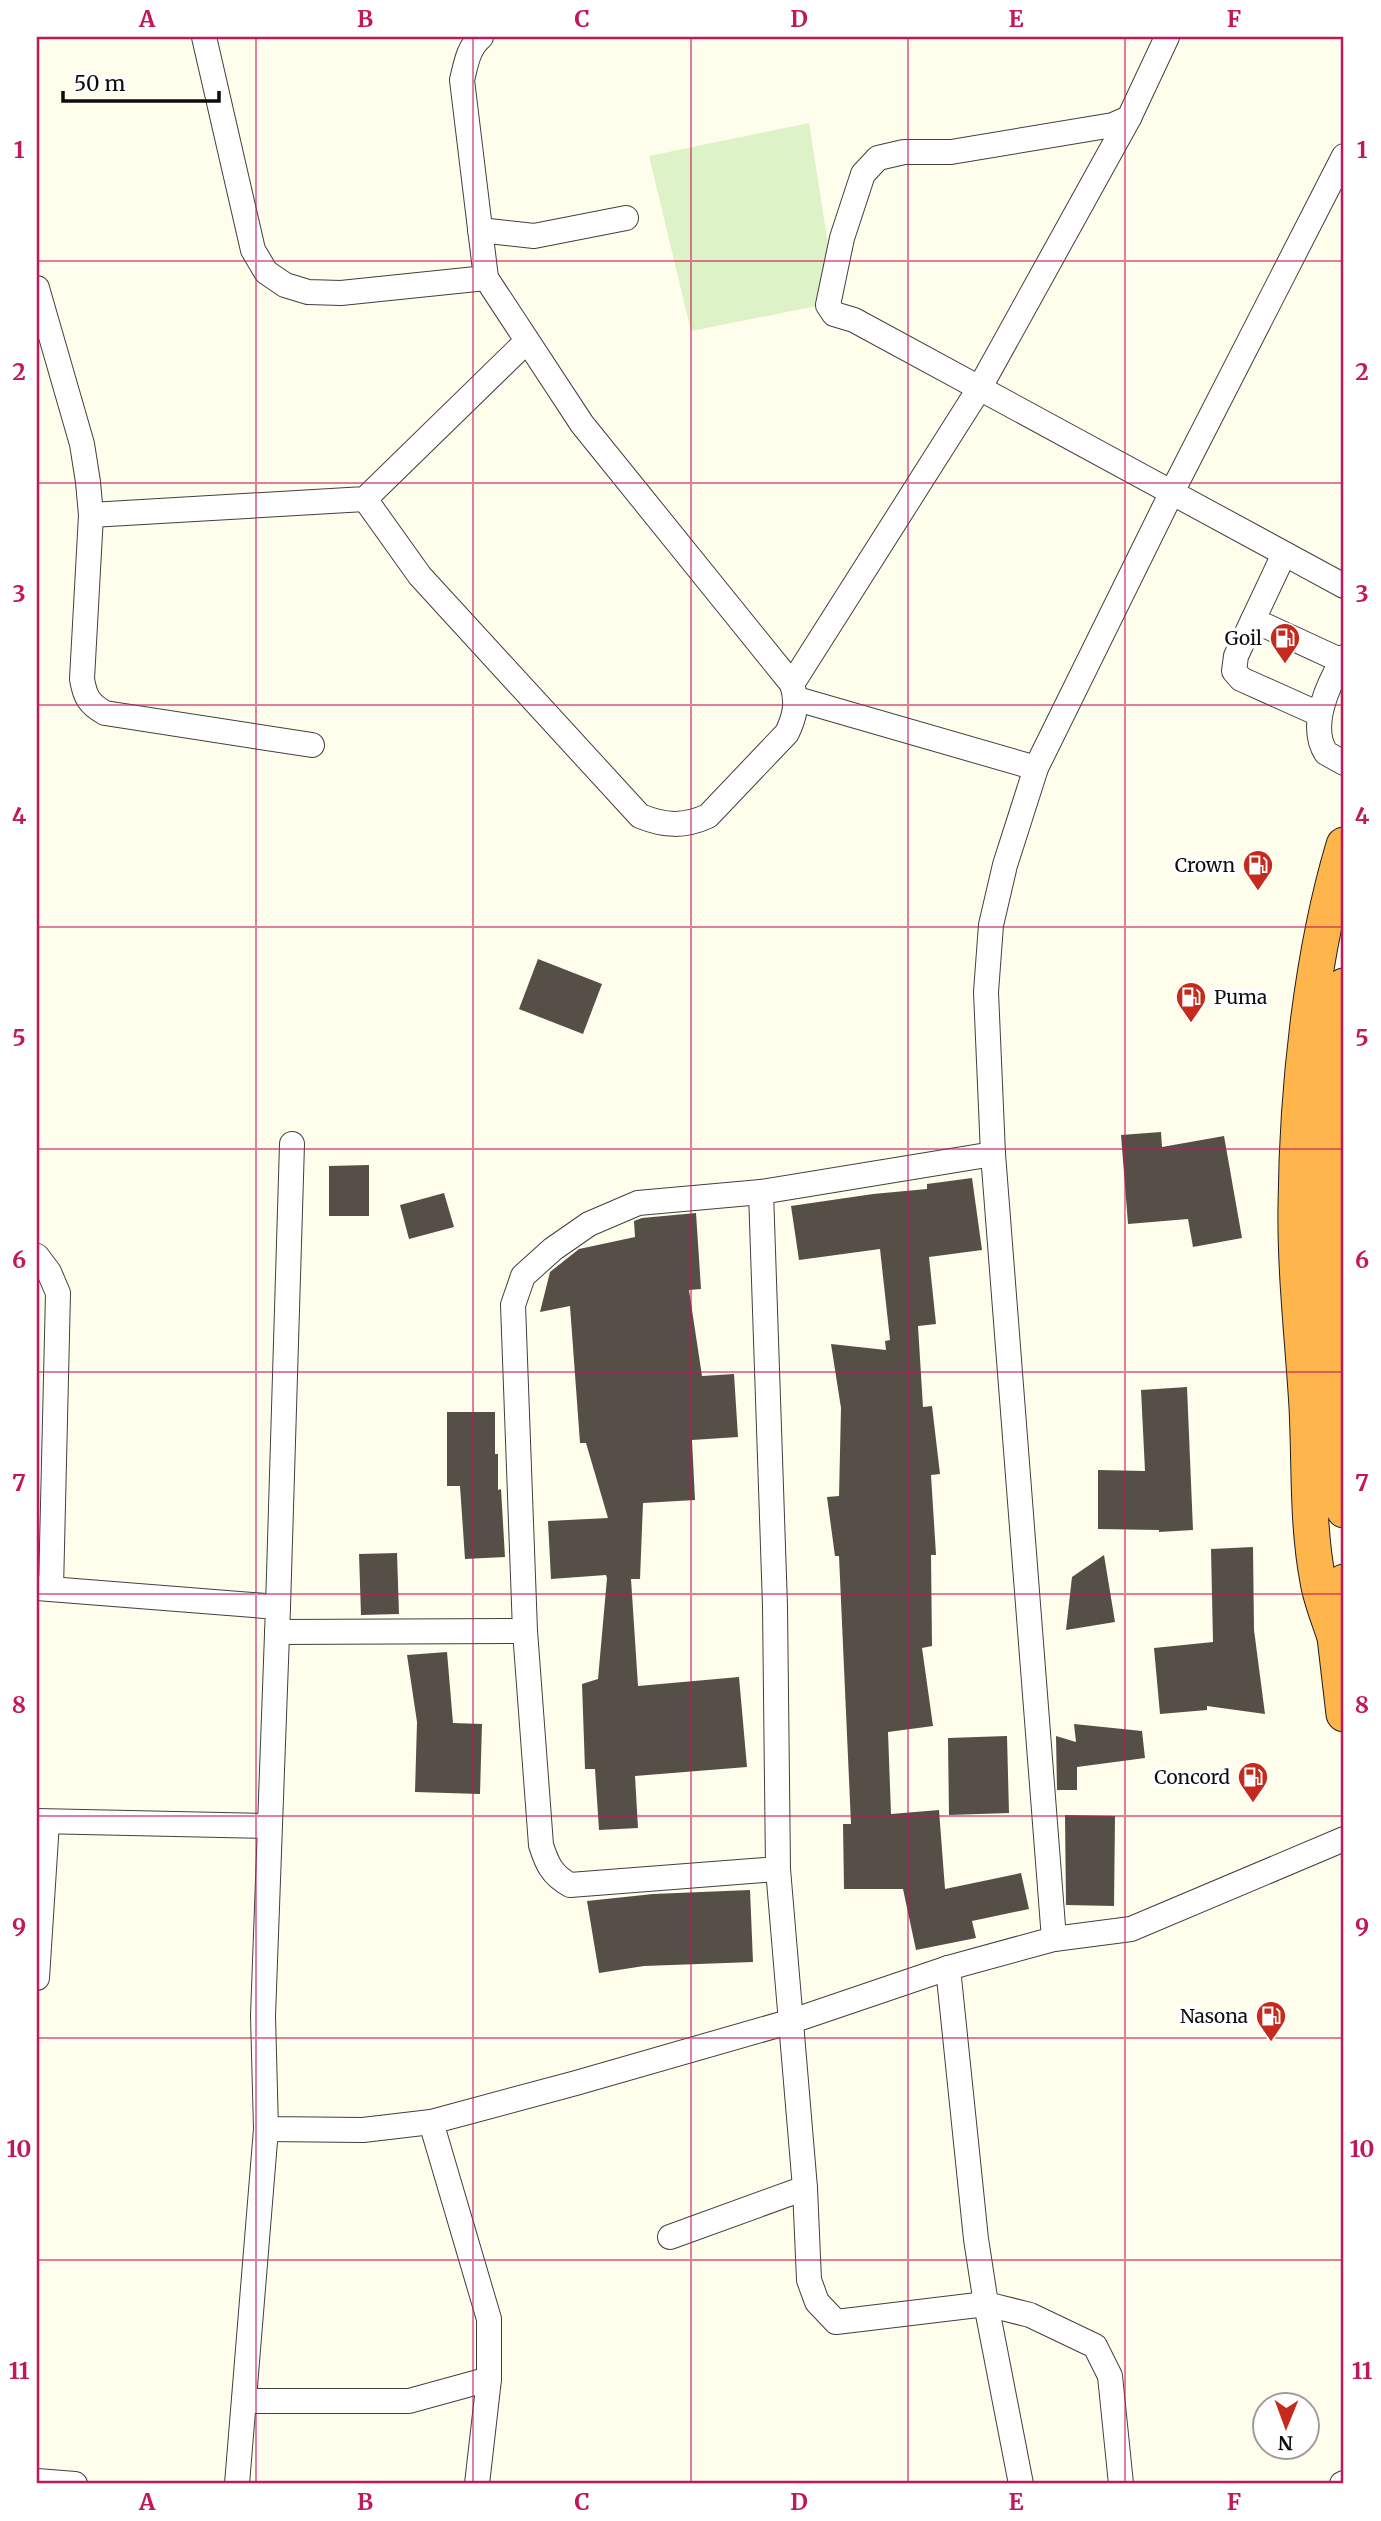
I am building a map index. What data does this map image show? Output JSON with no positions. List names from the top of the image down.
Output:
{
  "places": {
    "fuel station": [
      "Goil",
      "Crown",
      "Puma",
      "Concord",
      "Nasona"
    ]
  },
  "scale_bar": "50 m",
  "north": "bottom",
  "grid": {
    "columns": [
      "A",
      "B",
      "C",
      "D",
      "E",
      "F"
    ],
    "rows": [
      "1",
      "2",
      "3",
      "4",
      "5",
      "6",
      "7",
      "8",
      "9",
      "10",
      "11"
    ]
  }
}
